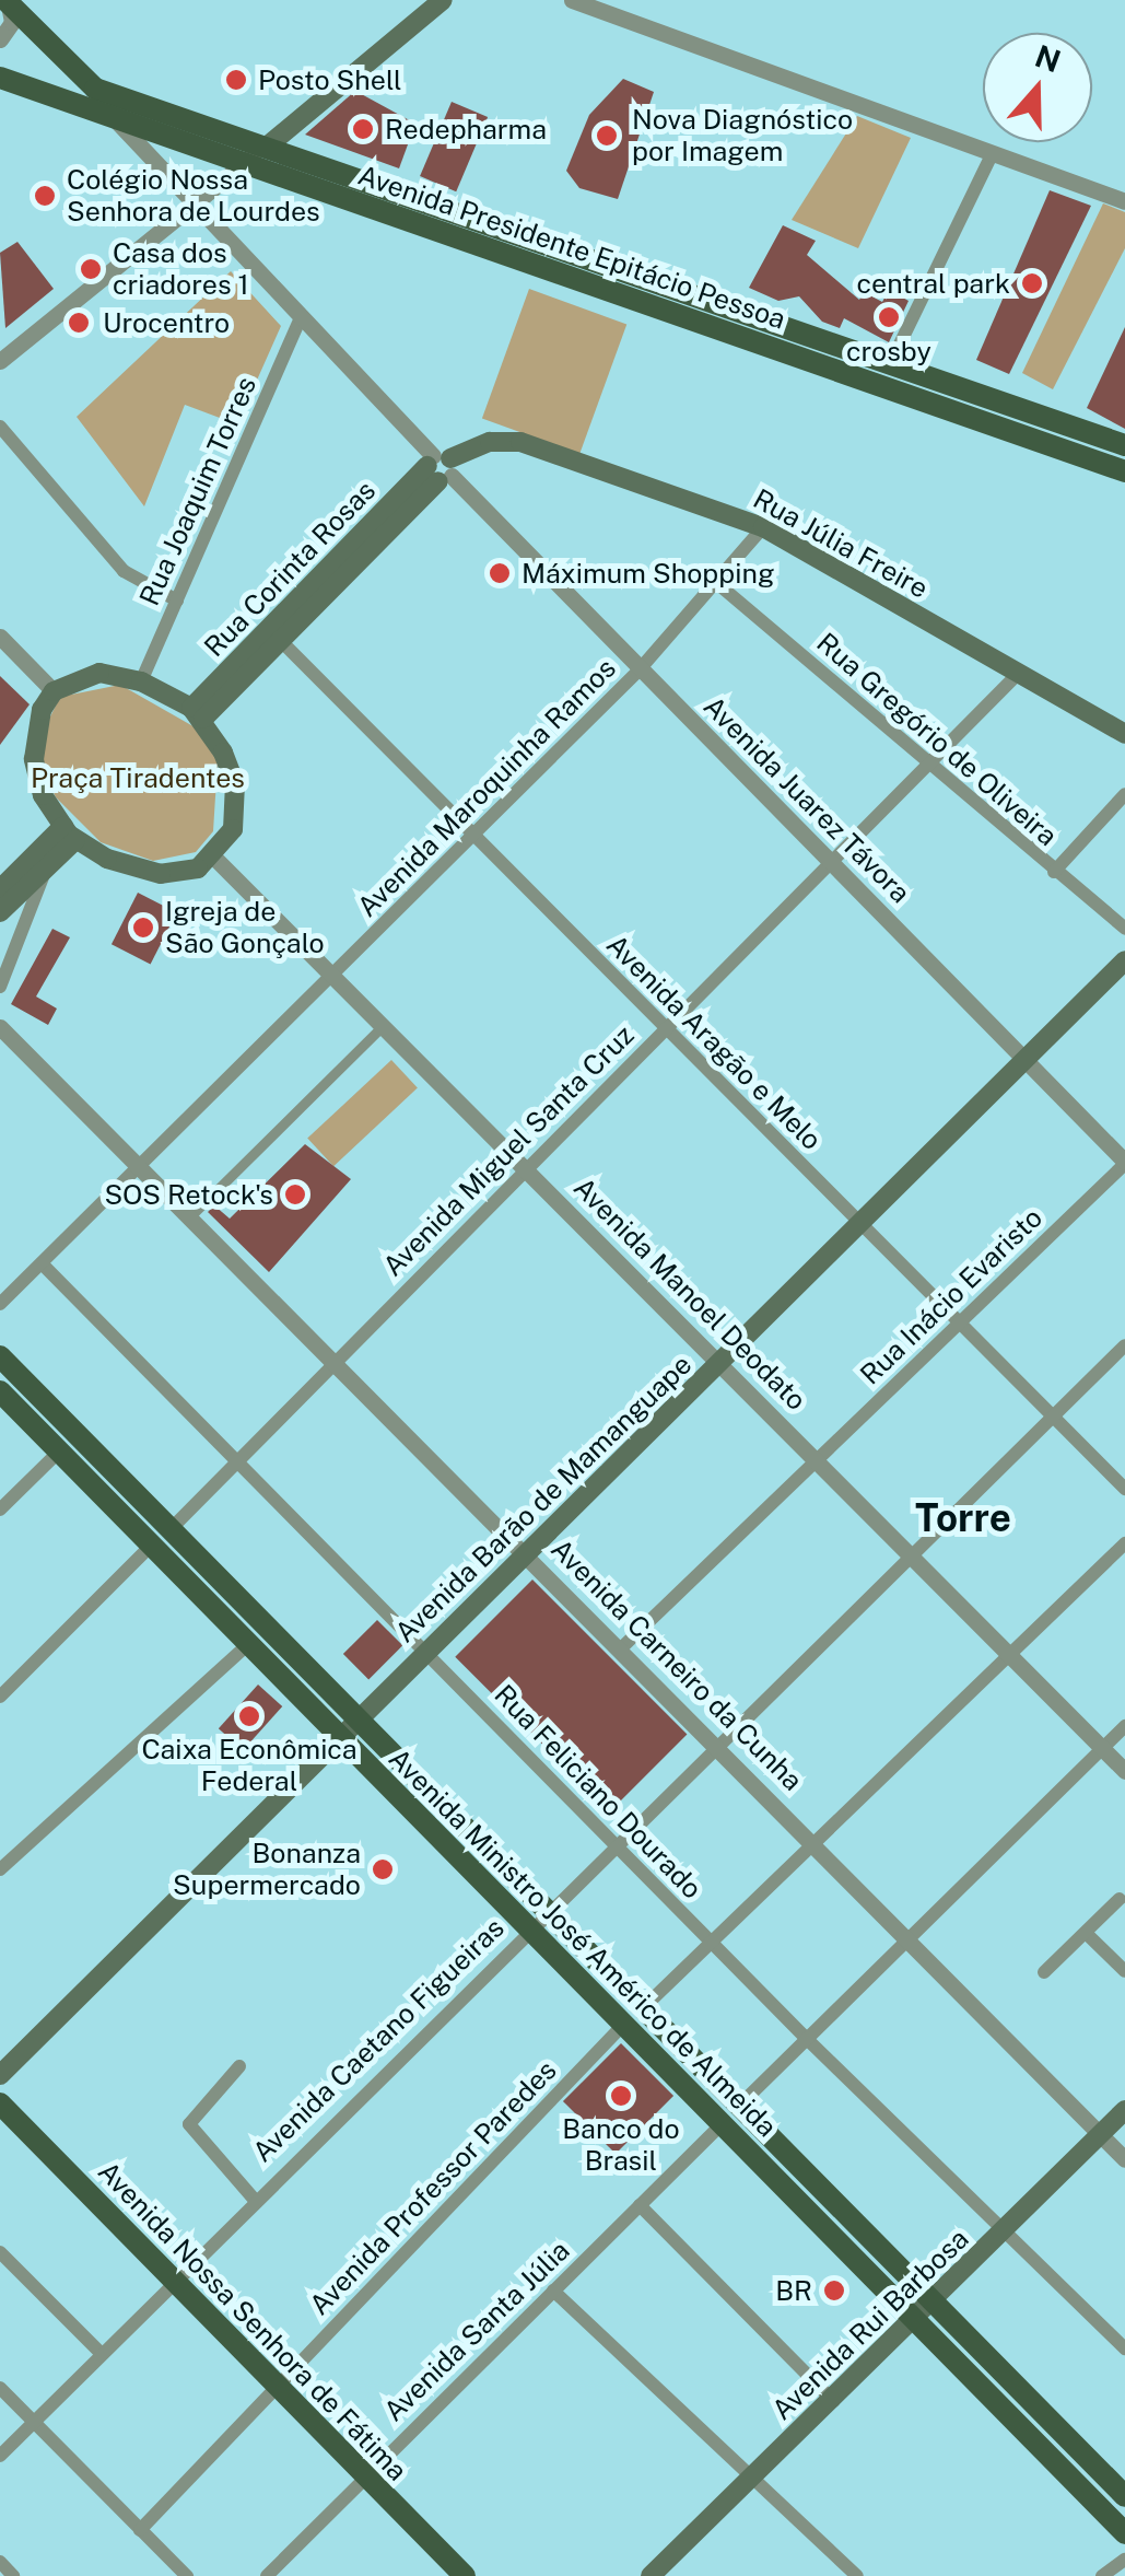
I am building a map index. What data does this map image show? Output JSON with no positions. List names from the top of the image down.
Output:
{
  "streets": {
    "main road": [
      "Avenida Presidente Epitácio Pessoa",
      "Rua Júlia Freire",
      "Rua Corinta Rosas",
      "Avenida Barão de Mamanguape",
      "Avenida Ministro José Américo de Almeida",
      "Avenida Nossa Senhora de Fátima",
      "Avenida Rui Barbosa"
    ],
    "street": [
      "Rua Joaquim Torres",
      "Rua Gregório de Oliveira",
      "Avenida Maroquinha Ramos",
      "Avenida Juarez Távora",
      "Avenida Aragão e Melo",
      "Avenida Miguel Santa Cruz",
      "Avenida Manoel Deodato",
      "Rua Inácio Evaristo",
      "Avenida Carneiro da Cunha",
      "Rua Feliciano Dourado",
      "Avenida Caetano Figueiras",
      "Avenida Professor Paredes",
      "Avenida Santa Júlia"
    ]
  },
  "crossings": [
    ["Avenida Presidente Epitácio Pessoa", "Avenida Juarez Távora"],
    ["Rua Joaquim Torres", "Rua Corinta Rosas"],
    ["Rua Joaquim Torres", "Avenida Juarez Távora"],
    ["Rua Joaquim Torres", "Avenida Manoel Deodato"],
    ["Rua Júlia Freire", "Rua Corinta Rosas"],
    ["Rua Júlia Freire", "Avenida Maroquinha Ramos"],
    ["Rua Júlia Freire", "Avenida Juarez Távora"],
    ["Rua Júlia Freire", "Avenida Miguel Santa Cruz"],
    ["Rua Corinta Rosas", "Avenida Juarez Távora"],
    ["Rua Corinta Rosas", "Avenida Aragão e Melo"],
    ["Rua Corinta Rosas", "Avenida Manoel Deodato"],
    ["Rua Gregório de Oliveira", "Avenida Maroquinha Ramos"],
    ["Rua Gregório de Oliveira", "Avenida Miguel Santa Cruz"],
    ["Avenida Maroquinha Ramos", "Avenida Juarez Távora"],
    ["Avenida Maroquinha Ramos", "Avenida Aragão e Melo"],
    ["Avenida Maroquinha Ramos", "Avenida Manoel Deodato"],
    ["Avenida Maroquinha Ramos", "Avenida Carneiro da Cunha"],
    ["Avenida Maroquinha Ramos", "Rua Feliciano Dourado"],
    ["Avenida Juarez Távora", "Avenida Miguel Santa Cruz"],
    ["Avenida Juarez Távora", "Rua Inácio Evaristo"],
    ["Avenida Juarez Távora", "Avenida Barão de Mamanguape"],
    ["Avenida Aragão e Melo", "Avenida Miguel Santa Cruz"],
    ["Avenida Aragão e Melo", "Rua Inácio Evaristo"],
    ["Avenida Aragão e Melo", "Avenida Barão de Mamanguape"],
    ["Avenida Aragão e Melo", "Avenida Caetano Figueiras"],
    ["Avenida Miguel Santa Cruz", "Avenida Manoel Deodato"],
    ["Avenida Miguel Santa Cruz", "Avenida Carneiro da Cunha"],
    ["Avenida Miguel Santa Cruz", "Rua Feliciano Dourado"],
    ["Avenida Miguel Santa Cruz", "Avenida Ministro José Américo de Almeida"],
    ["Avenida Manoel Deodato", "Rua Inácio Evaristo"],
    ["Avenida Manoel Deodato", "Avenida Barão de Mamanguape"],
    ["Avenida Manoel Deodato", "Avenida Caetano Figueiras"],
    ["Rua Inácio Evaristo", "Avenida Carneiro da Cunha"],
    ["Avenida Barão de Mamanguape", "Avenida Carneiro da Cunha"],
    ["Avenida Barão de Mamanguape", "Rua Feliciano Dourado"],
    ["Avenida Barão de Mamanguape", "Avenida Ministro José Américo de Almeida"],
    ["Avenida Carneiro da Cunha", "Avenida Caetano Figueiras"],
    ["Avenida Carneiro da Cunha", "Avenida Rui Barbosa"],
    ["Rua Feliciano Dourado", "Avenida Caetano Figueiras"],
    ["Rua Feliciano Dourado", "Avenida Rui Barbosa"],
    ["Avenida Ministro José Américo de Almeida", "Avenida Caetano Figueiras"],
    ["Avenida Ministro José Américo de Almeida", "Avenida Professor Paredes"],
    ["Avenida Ministro José Américo de Almeida", "Avenida Rui Barbosa"],
    ["Avenida Ministro José Américo de Almeida", "Avenida Santa Júlia"],
    ["Avenida Caetano Figueiras", "Avenida Nossa Senhora de Fátima"],
    ["Avenida Professor Paredes", "Avenida Nossa Senhora de Fátima"],
    ["Avenida Nossa Senhora de Fátima", "Avenida Santa Júlia"]
  ],
  "districts": ["Torre"],
  "parks": ["Praça Tiradentes"],
  "places": [
    "Posto Shell",
    "Redepharma",
    "Nova Diagnóstico por Imagem",
    "Colégio Nossa Senhora de Lourdes",
    "Casa dos criadores 1",
    "central park",
    "crosby",
    "Urocentro",
    "Máximum Shopping",
    "Igreja de São Gonçalo",
    "SOS Retock's",
    "Caixa Econômica Federal",
    "Bonanza Supermercado",
    "Banco do Brasil",
    "BR"
  ],
  "north": "top"
}
